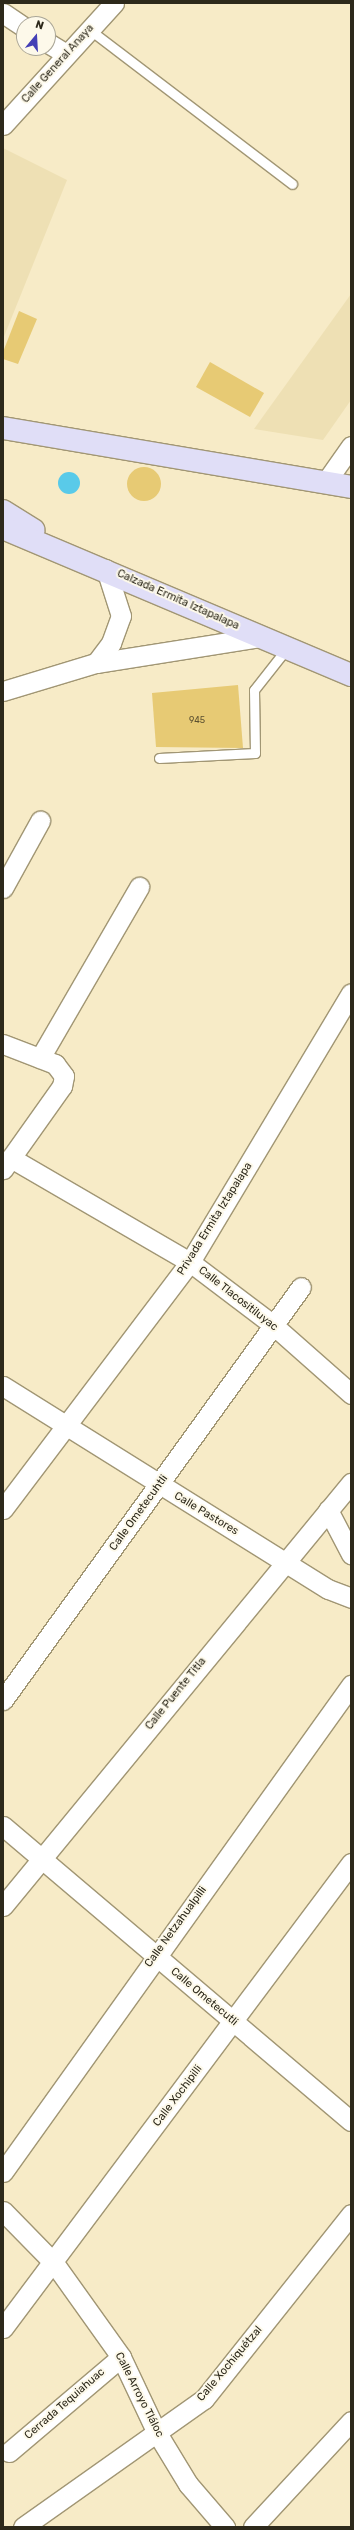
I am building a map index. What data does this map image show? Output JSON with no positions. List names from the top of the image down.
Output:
{
  "streets": {
    "main road": ["Calzada Ermita Iztapalapa"],
    "street": [
      "Calle General Anaya",
      "Privada Ermita Iztapalapa",
      "Calle Tlacositiluyac",
      "Calle Ometecuhtli",
      "Calle Pastores",
      "Calle Puente Titla",
      "Calle Netzahualpilli",
      "Calle Ometecutli",
      "Calle Xochipilli",
      "Calle Xochiquétzal",
      "Calle Arroyo Tláloc",
      "Cerrada Tequiahuac"
    ]
  },
  "crossings": [
    ["Privada Ermita Iztapalapa", "Calle Tlacositiluyac"],
    ["Privada Ermita Iztapalapa", "Calle Pastores"],
    ["Calle Tlacositiluyac", "Calle Ometecuhtli"],
    ["Calle Ometecuhtli", "Calle Pastores"],
    ["Calle Pastores", "Calle Puente Titla"],
    ["Calle Puente Titla", "Calle Ometecutli"],
    ["Calle Netzahualpilli", "Calle Ometecutli"],
    ["Calle Ometecutli", "Calle Xochipilli"],
    ["Calle Xochipilli", "Calle Arroyo Tláloc"],
    ["Calle Xochiquétzal", "Calle Arroyo Tláloc"],
    ["Calle Arroyo Tláloc", "Cerrada Tequiahuac"]
  ],
  "house_numbers": ["945"],
  "north": "top"
}
